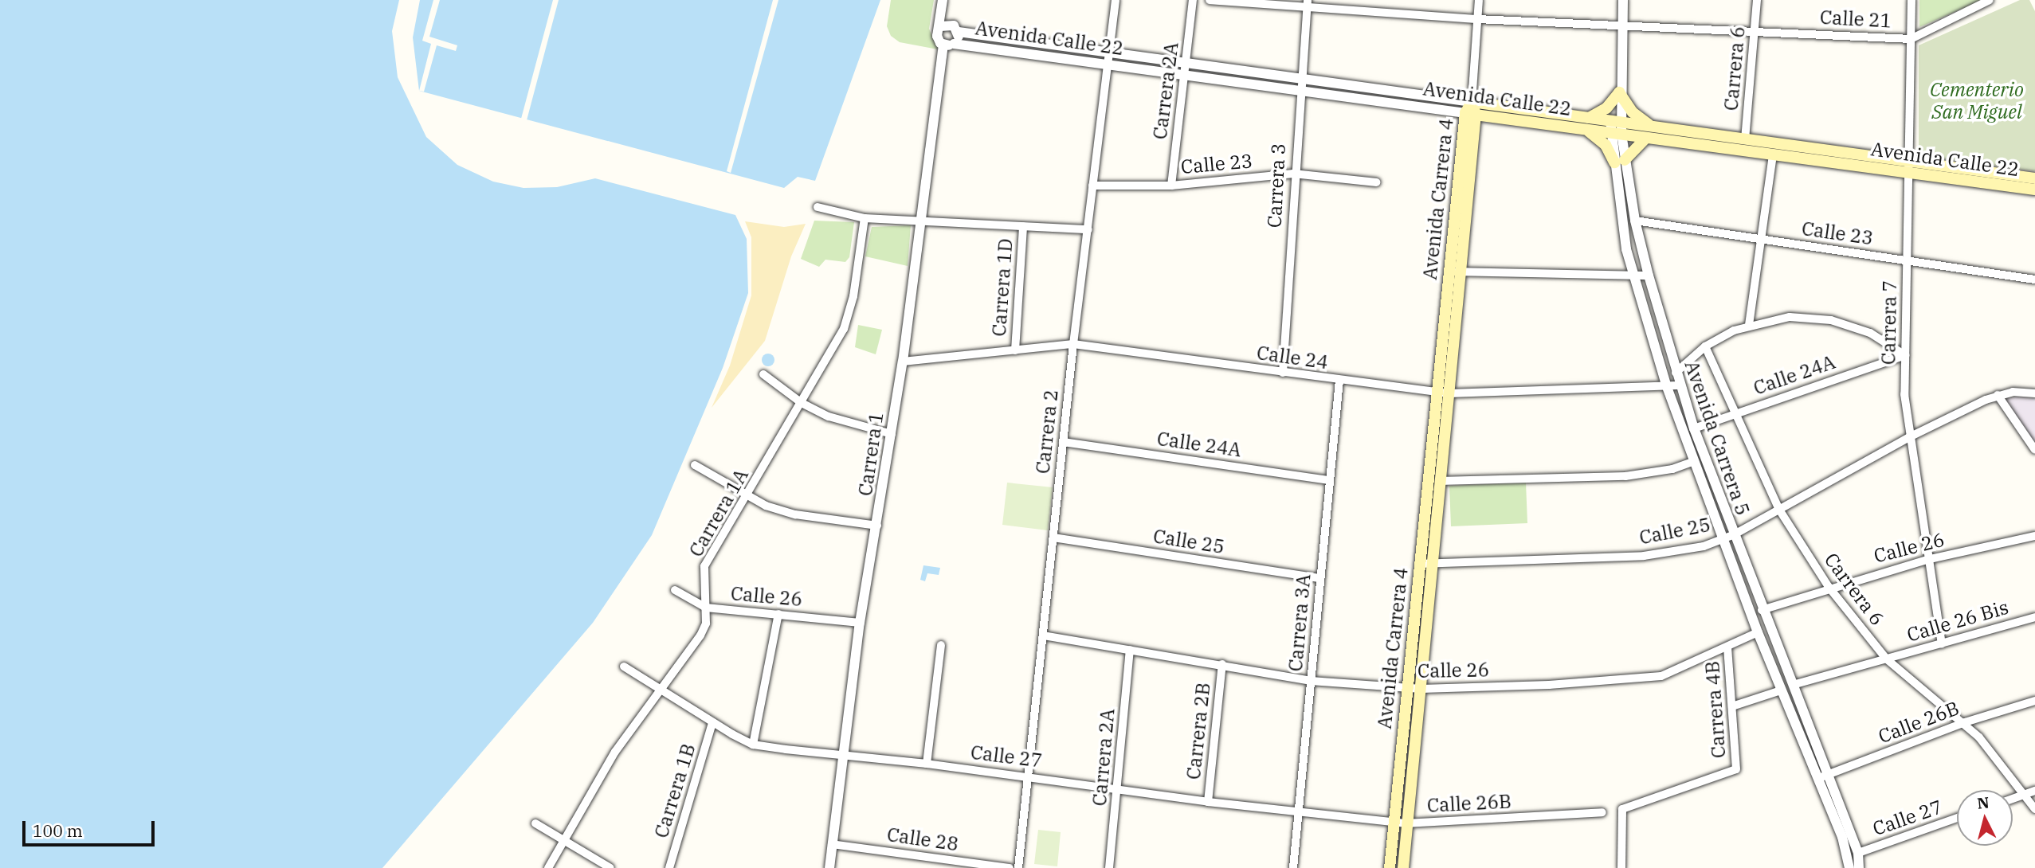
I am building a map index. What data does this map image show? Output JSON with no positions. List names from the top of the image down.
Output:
{
  "streets": {
    "main road": ["Avenida Calle 22", "Avenida Carrera 4"],
    "street": [
      "Calle 21",
      "Carrera 6",
      "Carrera 2A",
      "Calle 23",
      "Carrera 3",
      "Carrera 1D",
      "Carrera 7",
      "Calle 24",
      "Calle 24A",
      "Carrera 2",
      "Avenida Carrera 5",
      "Carrera 1",
      "Carrera 1A",
      "Calle 25",
      "Calle 26",
      "Calle 26 Bis",
      "Carrera 3A",
      "Carrera 4B",
      "Calle 26B",
      "Carrera 2B",
      "Calle 27",
      "Carrera 1B",
      "Calle 28"
    ]
  },
  "crossings": [
    ["Calle 21", "Carrera 6"],
    ["Calle 21", "Carrera 3"],
    ["Calle 21", "Carrera 7"],
    ["Calle 21", "Avenida Carrera 5"],
    ["Avenida Calle 22", "Carrera 6"],
    ["Avenida Calle 22", "Carrera 2A"],
    ["Avenida Calle 22", "Carrera 3"],
    ["Avenida Calle 22", "Avenida Carrera 4"],
    ["Avenida Calle 22", "Carrera 7"],
    ["Avenida Calle 22", "Carrera 2"],
    ["Avenida Calle 22", "Avenida Carrera 5"],
    ["Avenida Calle 22", "Carrera 1"],
    ["Carrera 6", "Calle 24A"],
    ["Carrera 6", "Calle 25"],
    ["Carrera 6", "Calle 26"],
    ["Carrera 6", "Calle 26 Bis"],
    ["Carrera 6", "Calle 26B"],
    ["Carrera 2A", "Calle 23"],
    ["Carrera 2A", "Calle 26"],
    ["Carrera 2A", "Calle 27"],
    ["Calle 23", "Carrera 3"],
    ["Calle 23", "Carrera 7"],
    ["Calle 23", "Carrera 2"],
    ["Calle 23", "Avenida Carrera 5"],
    ["Carrera 3", "Calle 24"],
    ["Avenida Carrera 4", "Calle 24"],
    ["Avenida Carrera 4", "Calle 25"],
    ["Avenida Carrera 4", "Calle 26"],
    ["Avenida Carrera 4", "Calle 26B"],
    ["Avenida Carrera 4", "Calle 27"],
    ["Carrera 1D", "Calle 24"],
    ["Carrera 7", "Calle 24A"],
    ["Carrera 7", "Calle 25"],
    ["Carrera 7", "Calle 26"],
    ["Carrera 7", "Calle 26 Bis"],
    ["Calle 24", "Carrera 2"],
    ["Calle 24", "Avenida Carrera 5"],
    ["Calle 24", "Carrera 1"],
    ["Calle 24", "Carrera 3A"],
    ["Calle 24A", "Carrera 2"],
    ["Calle 24A", "Avenida Carrera 5"],
    ["Calle 24A", "Carrera 3A"],
    ["Carrera 2", "Calle 25"],
    ["Carrera 2", "Calle 26"],
    ["Carrera 2", "Calle 27"],
    ["Avenida Carrera 5", "Calle 25"],
    ["Avenida Carrera 5", "Calle 26"],
    ["Avenida Carrera 5", "Calle 26 Bis"],
    ["Avenida Carrera 5", "Calle 26B"],
    ["Avenida Carrera 5", "Calle 27"],
    ["Carrera 1", "Calle 26"],
    ["Carrera 1", "Calle 27"],
    ["Carrera 1", "Calle 28"],
    ["Carrera 1A", "Calle 26"],
    ["Carrera 1A", "Calle 27"],
    ["Calle 25", "Carrera 3A"],
    ["Calle 26", "Carrera 3A"],
    ["Calle 26", "Carrera 4B"],
    ["Calle 26", "Carrera 2B"],
    ["Carrera 3A", "Calle 27"],
    ["Calle 26B", "Calle 27"],
    ["Carrera 2B", "Calle 27"],
    ["Calle 27", "Carrera 1B"]
  ],
  "parks": ["Cementerio San Miguel"],
  "scale_bar": "100 m",
  "north": "top"
}
